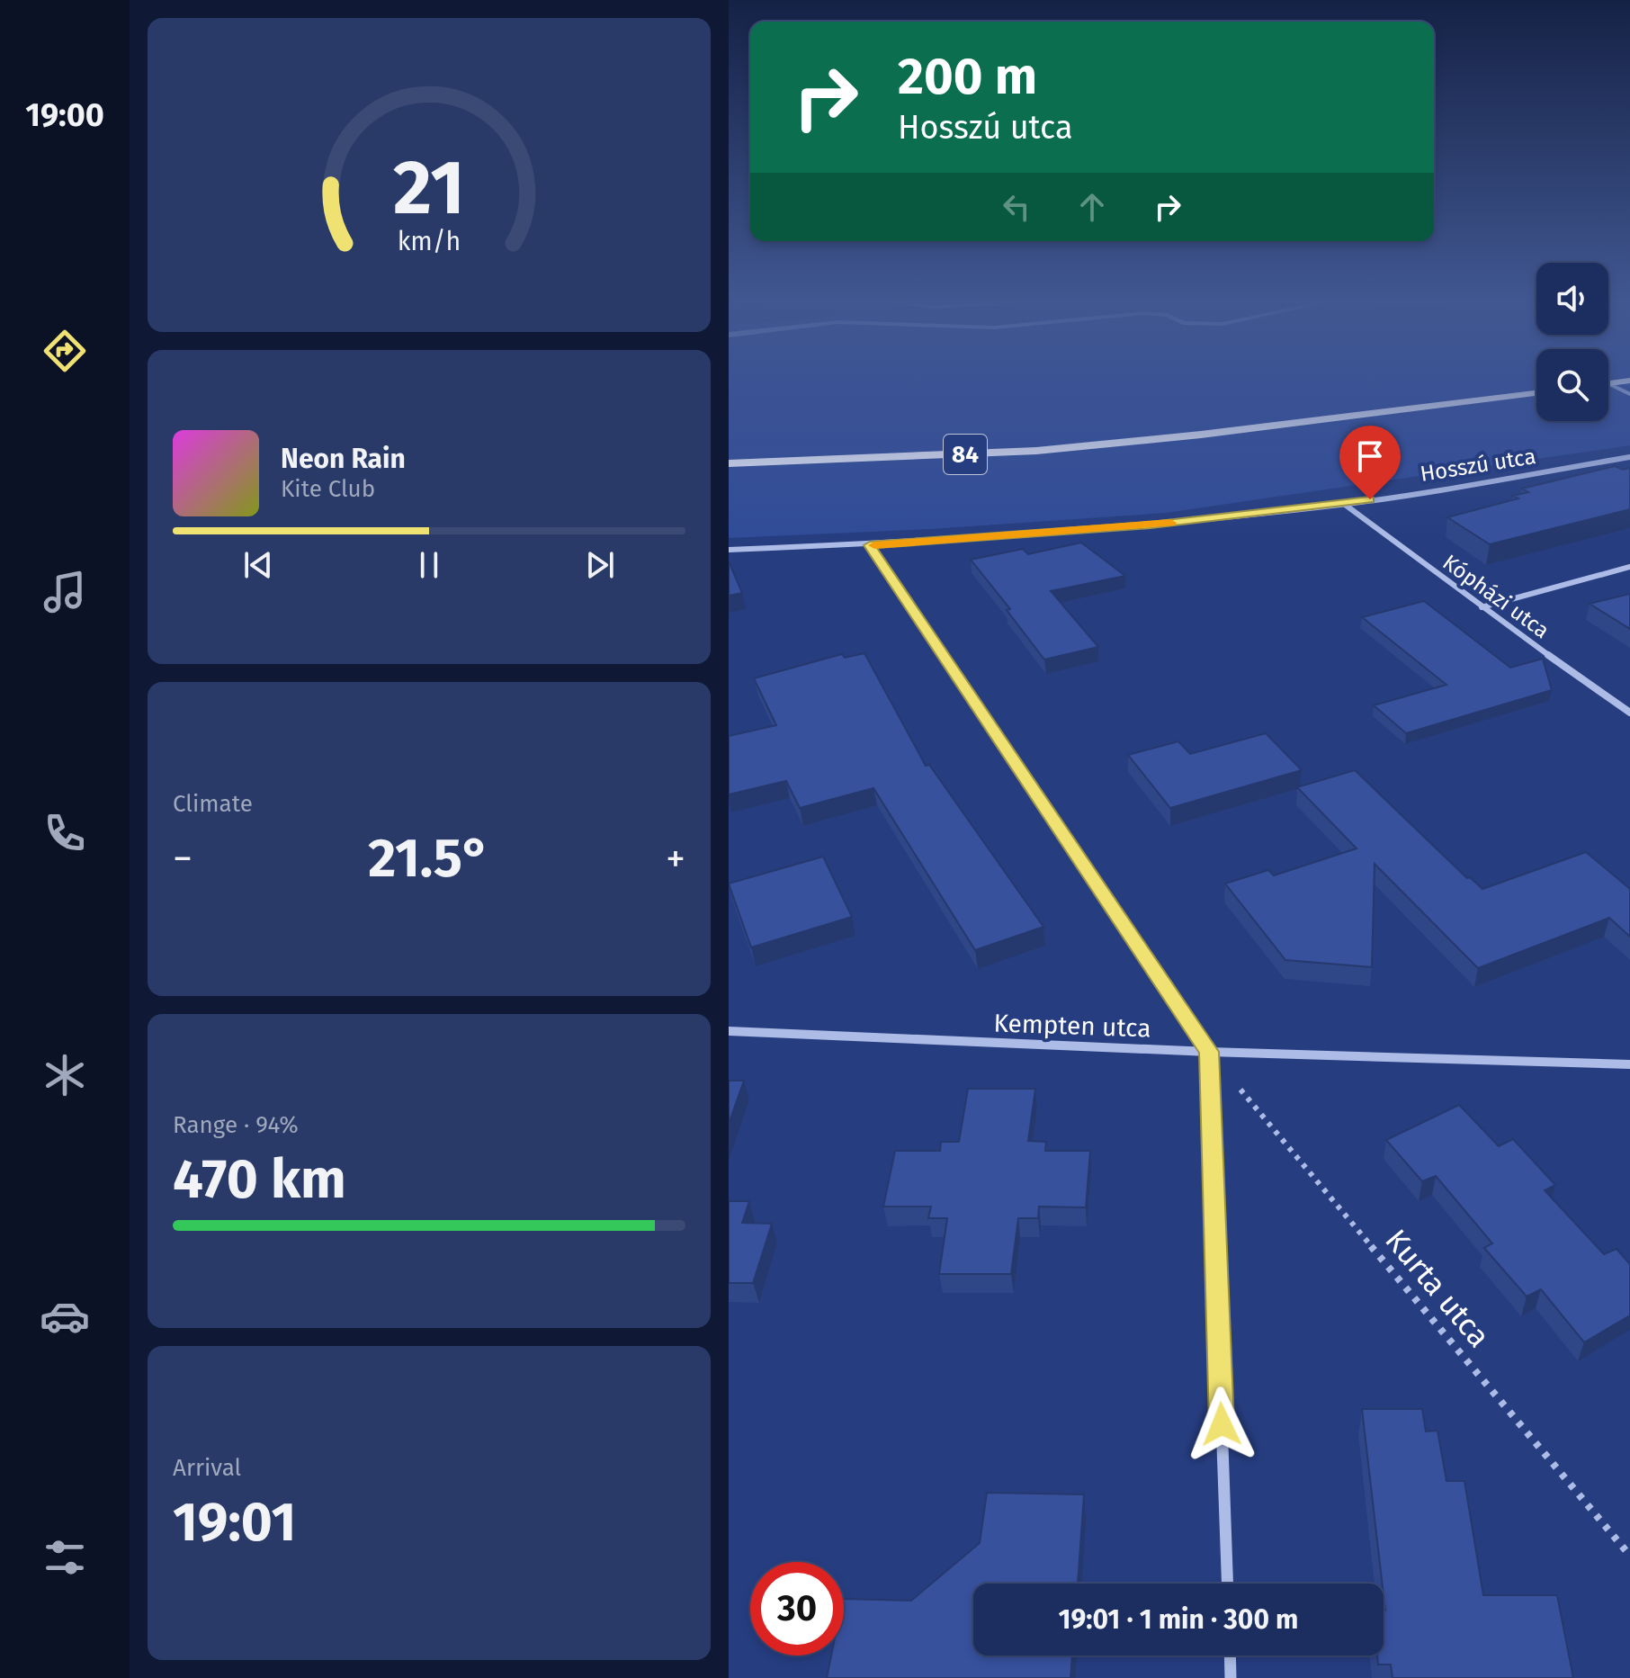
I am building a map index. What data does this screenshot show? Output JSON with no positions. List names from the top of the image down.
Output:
{
  "streets": {
    "main road": ["84"],
    "street": ["Hosszú utca", "Kópházi utca", "Kempten utca"],
    "path": ["Kurta utca"]
  },
  "crossings": [
    ["Hosszú utca", "Kópházi utca"],
    ["Kempten utca", "Kurta utca"]
  ],
  "page": {
    "tabs": "19:00",
    "turn": ["200 m", "Hosszú utca"],
    "song": ["Neon Rain", "Kite Club"],
    "tile": [
      "Climate",
      ["Range · 94%", "470 km"],
      ["Arrival", "19:01"]
    ],
    "heat": ["−", "21.5°", "+"],
    "limit": "30",
    "trip": "19:01 · 1 min · 300 m",
    "gauge": ["21", "km/h"]
  }
}
